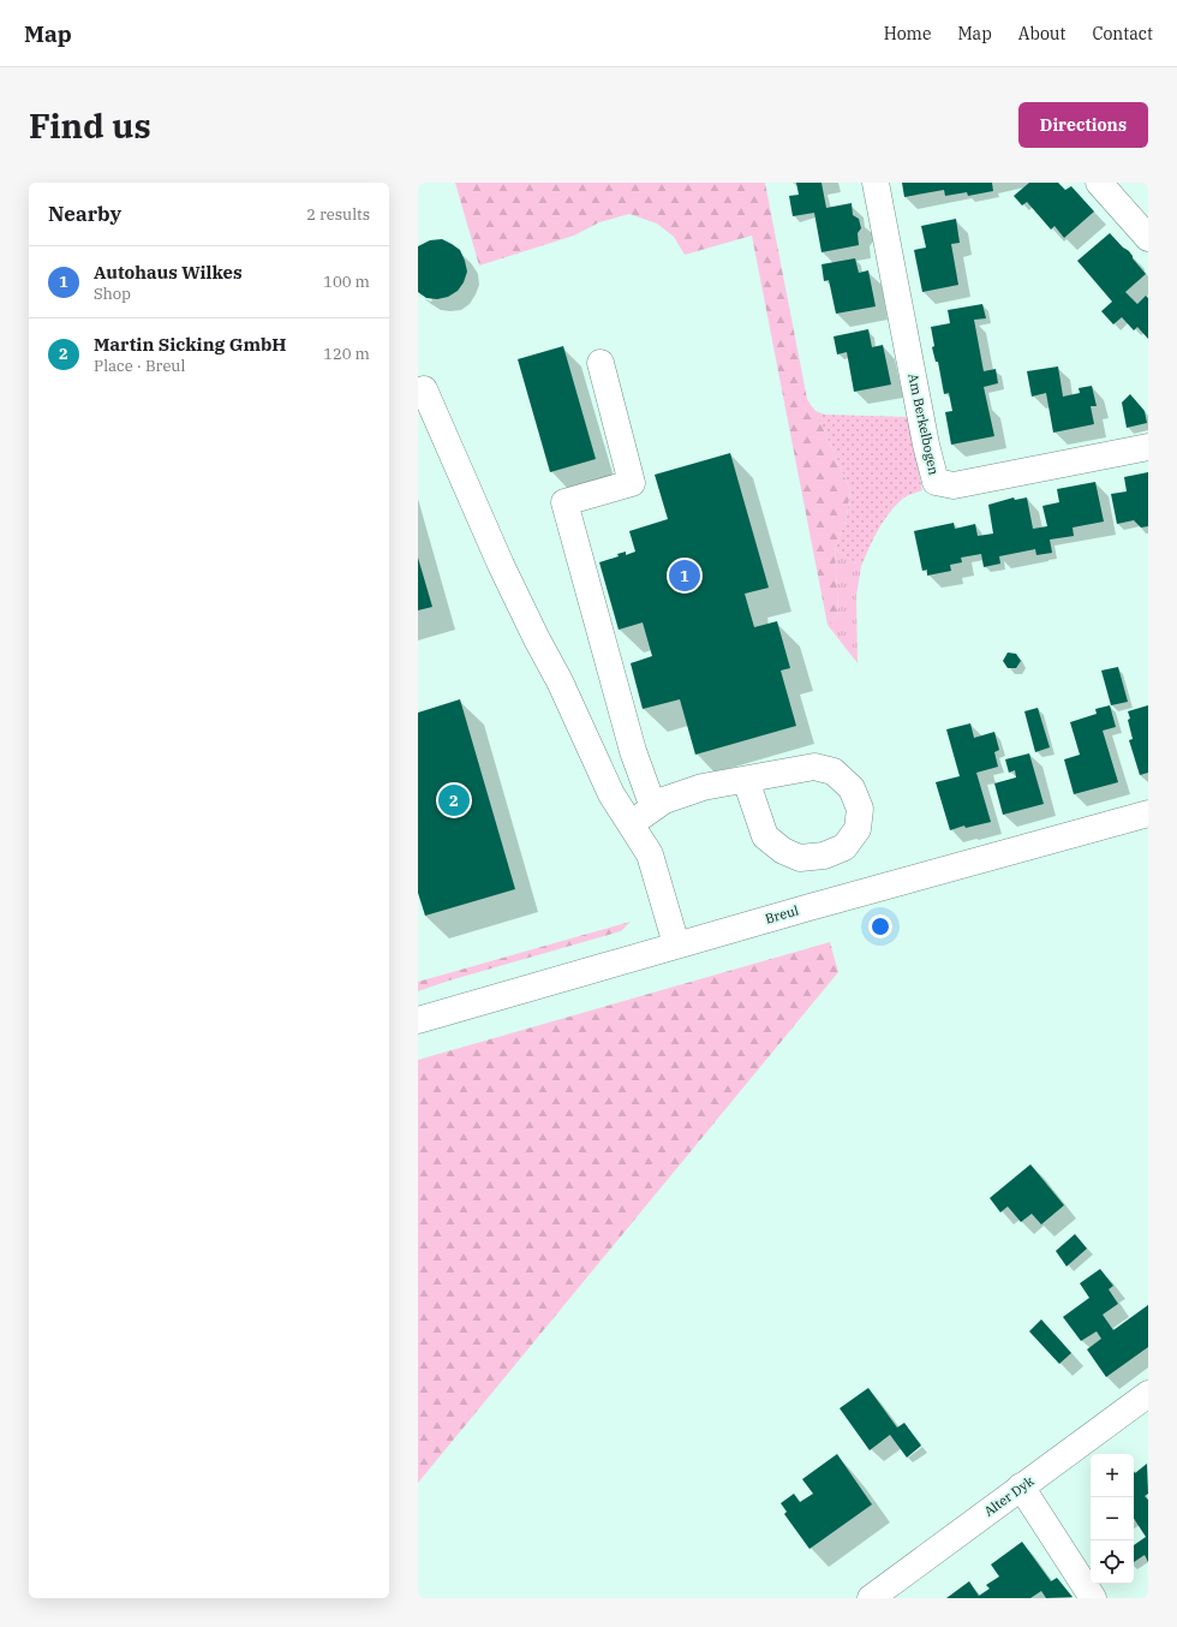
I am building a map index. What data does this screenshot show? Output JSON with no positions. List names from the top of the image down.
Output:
{
  "streets": {
    "street": ["Am Berkelbogen", "Breul", "Alter Dyk"]
  },
  "page": {
    "header": "Map",
    "nav": [
      "Home",
      "Map",
      "About",
      "Contact"
    ],
    "buttons": "Directions",
    "title": "Find us",
    "heading": ["Nearby", "2 results"],
    "list": [
      {
        "mark": "1",
        "name": "Autohaus Wilkes",
        "note": "Shop",
        "value": "100 m"
      },
      {
        "mark": "2",
        "name": "Martin Sicking GmbH",
        "note": "Place · Breul",
        "value": "120 m"
      }
    ],
    "pins": ["1", "2"],
    "map_buttons": ["+", "−"]
  }
}
